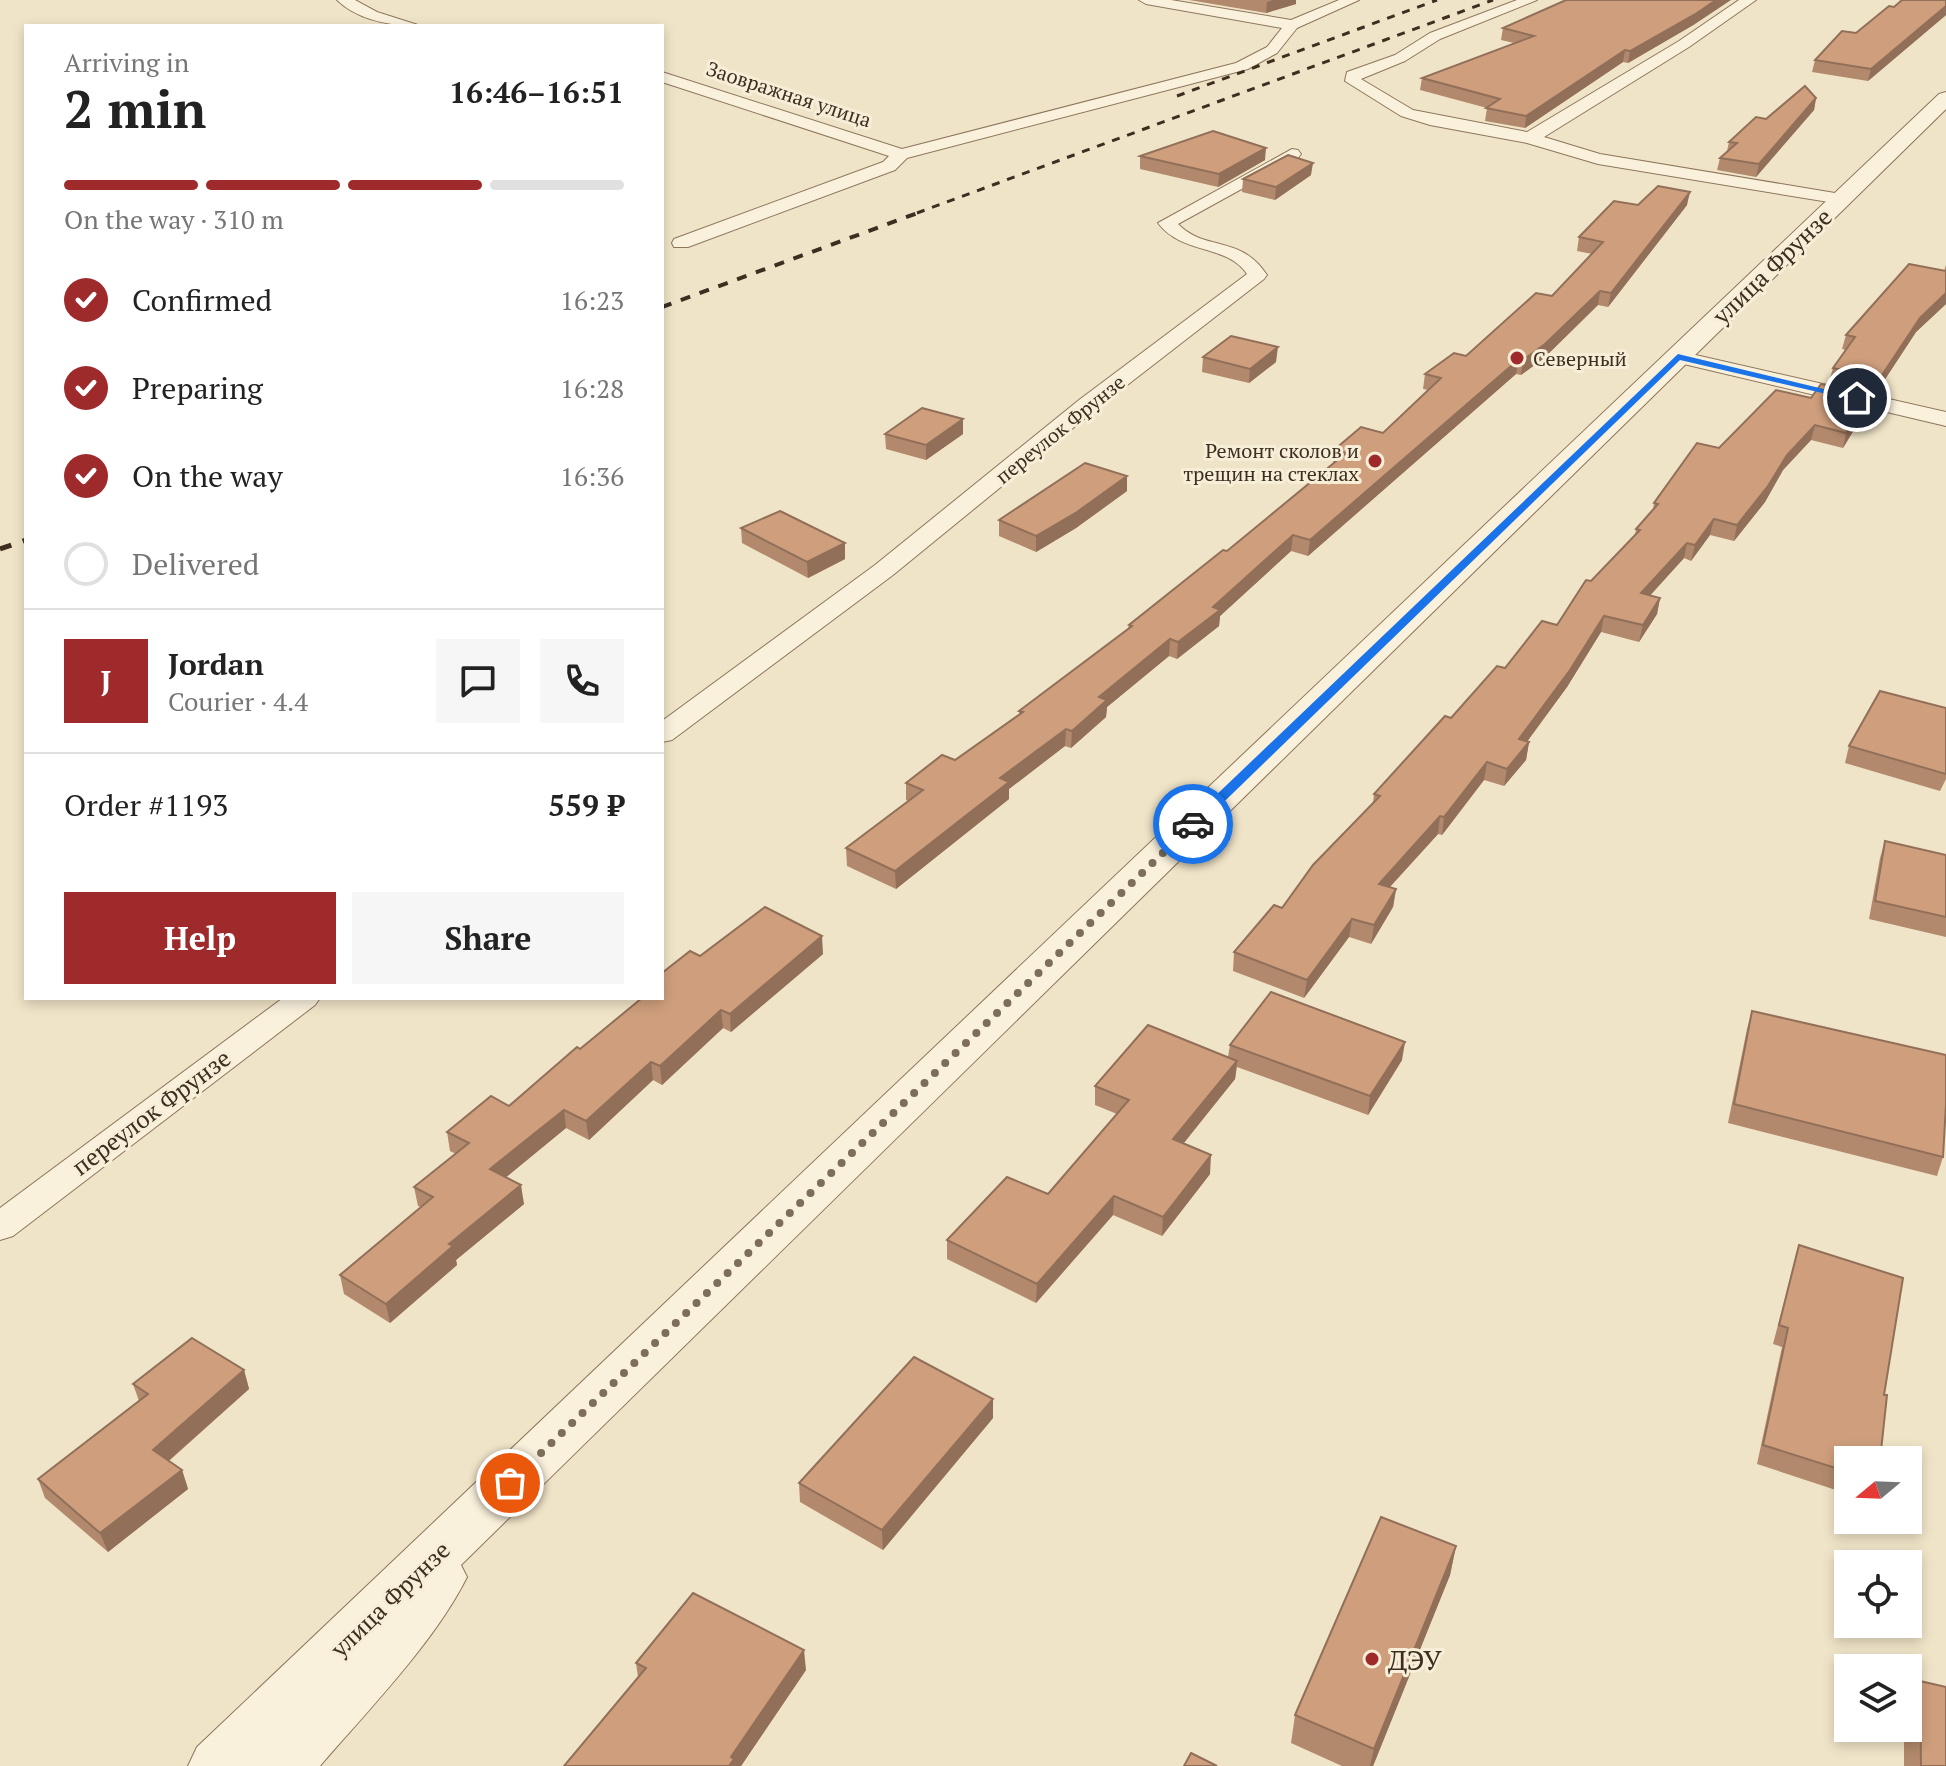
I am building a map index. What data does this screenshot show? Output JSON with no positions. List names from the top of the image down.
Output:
{
  "streets": {
    "street": ["Заовражная улица", "улица Фрунзе", "переулок Фрунзе"]
  },
  "places": ["Северный", "Ремонт сколов и трещин на стеклах", "ДЭУ"],
  "north": "left",
  "page": {
    "heading": ["2 min", "Arriving in", "16:46–16:51"],
    "panel": [
      "Jordan",
      "Courier · 4.4",
      "Order #1193",
      "559 ₽"
    ],
    "bar": "On the way · 310 m",
    "list": [
      ["Confirmed", "16:23"],
      ["Preparing", "16:28"],
      ["On the way", "16:36"],
      "Delivered"
    ],
    "round": "J",
    "buttons": ["Help", "Share"]
  }
}
